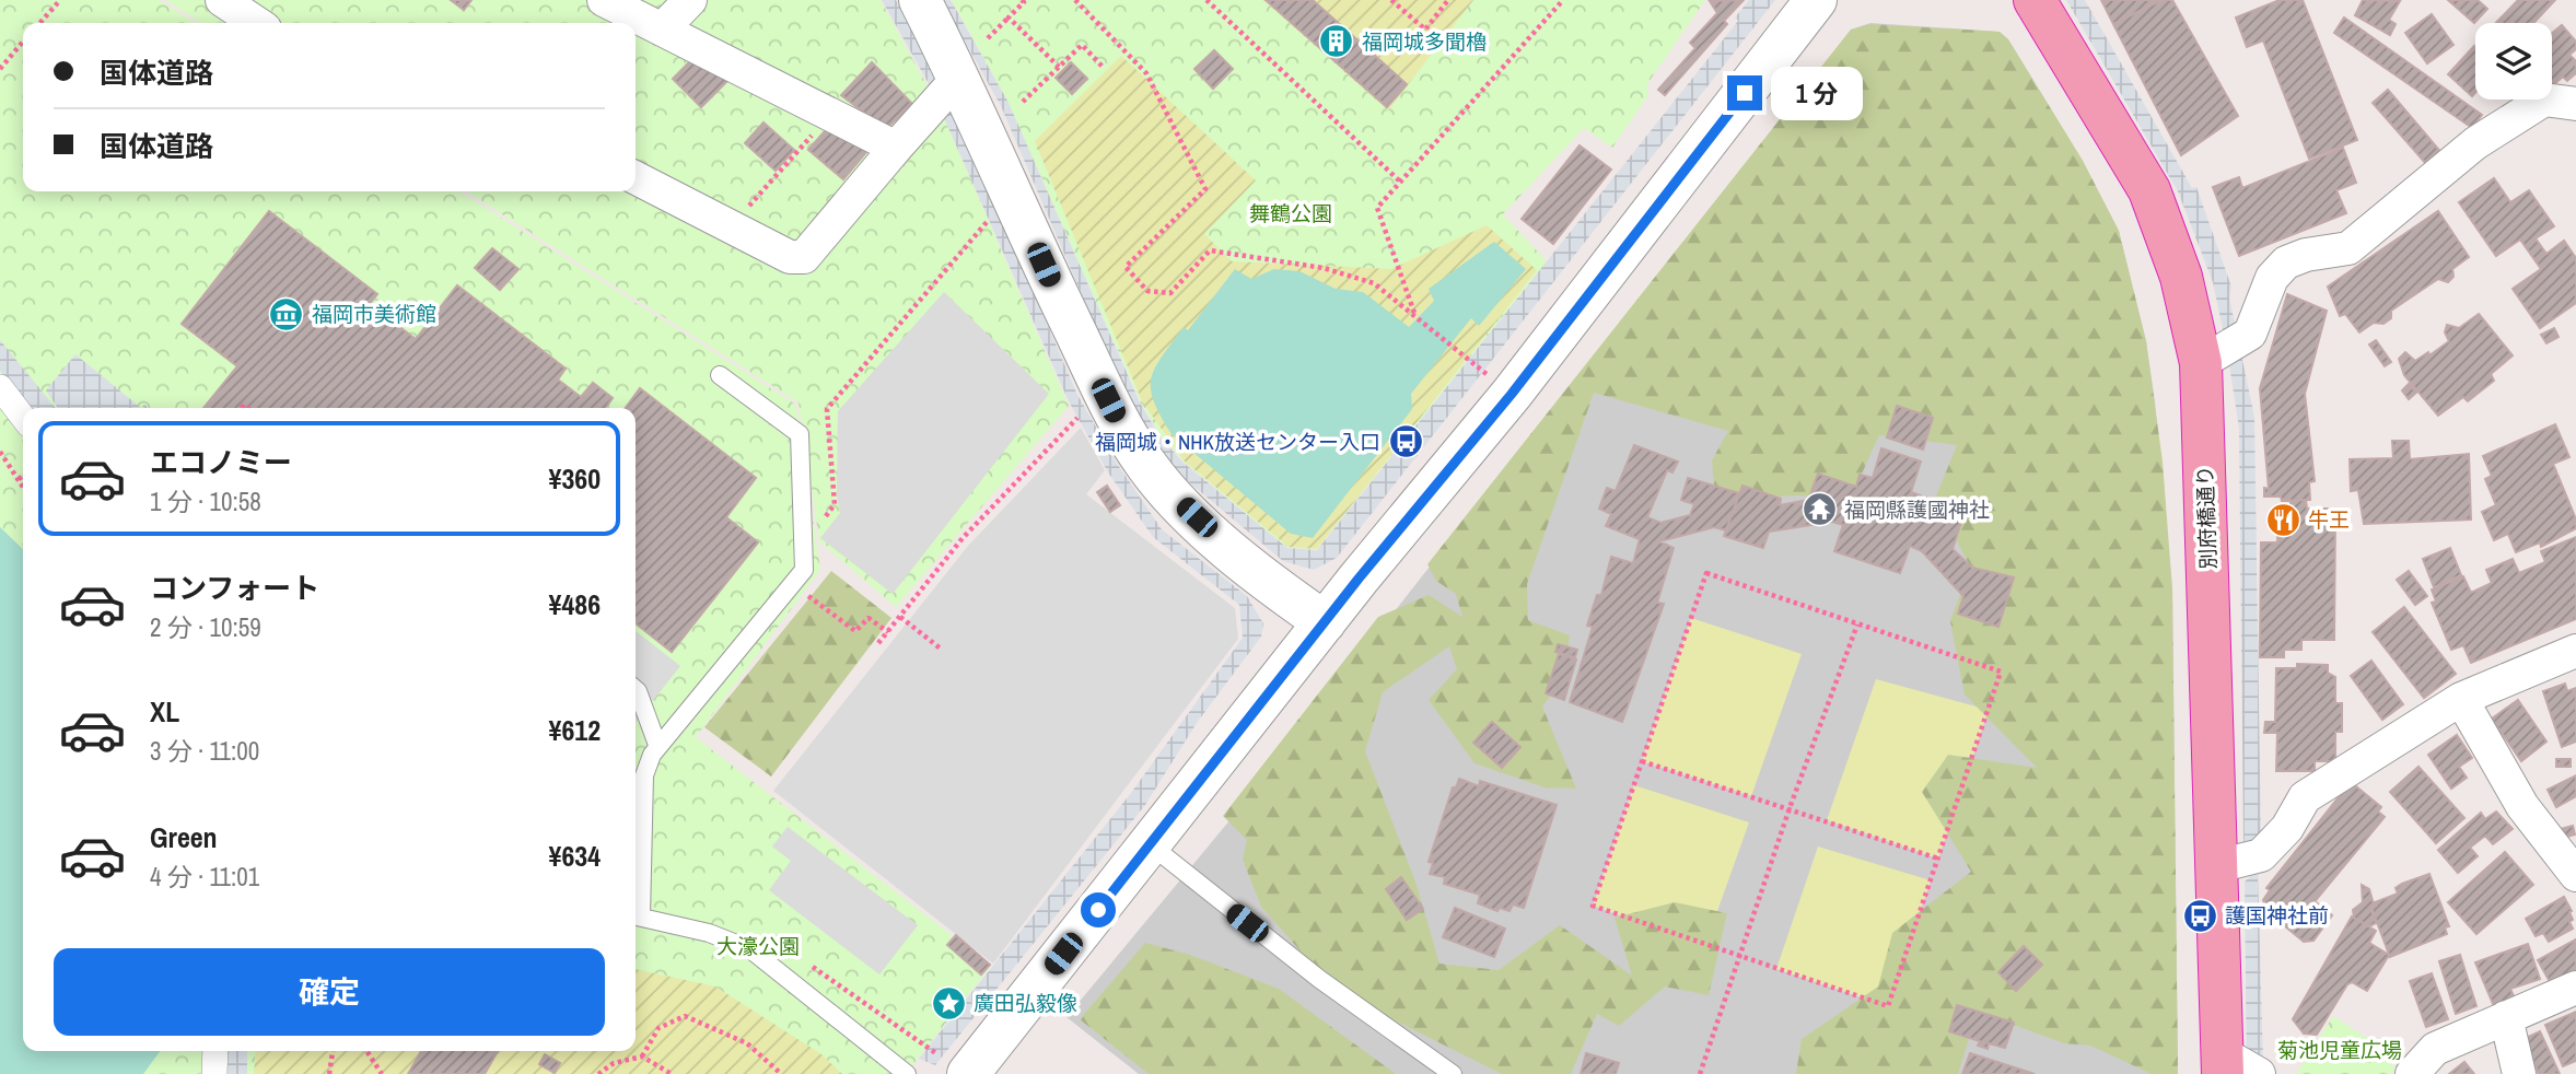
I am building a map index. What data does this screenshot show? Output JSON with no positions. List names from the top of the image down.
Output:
{
  "streets": {
    "highway": ["別府橋通り"]
  },
  "parks": ["舞鶴公園", "大濠公園", "菊池児童広場"],
  "places": {
    "building": ["福岡城多聞櫓"],
    "museum": ["福岡市美術館"],
    "bus stop": ["福岡城・NHK放送センター入口", "護国神社前"],
    "temple": ["福岡縣護國神社"],
    "restaurant": ["牛王"],
    "place": ["廣田弘毅像"]
  },
  "page": {
    "banner": ["国体道路", "国体道路"],
    "bubble": "1 分",
    "list": [
      {
        "name": "エコノミー",
        "note": "1 分 · 10:58",
        "value": "¥360"
      },
      {
        "name": "コンフォート",
        "note": "2 分 · 10:59",
        "value": "¥486"
      },
      {
        "name": "XL",
        "note": "3 分 · 11:00",
        "value": "¥612"
      },
      {
        "name": "Green",
        "note": "4 分 · 11:01",
        "value": "¥634"
      }
    ],
    "buttons": "確定"
  }
}
